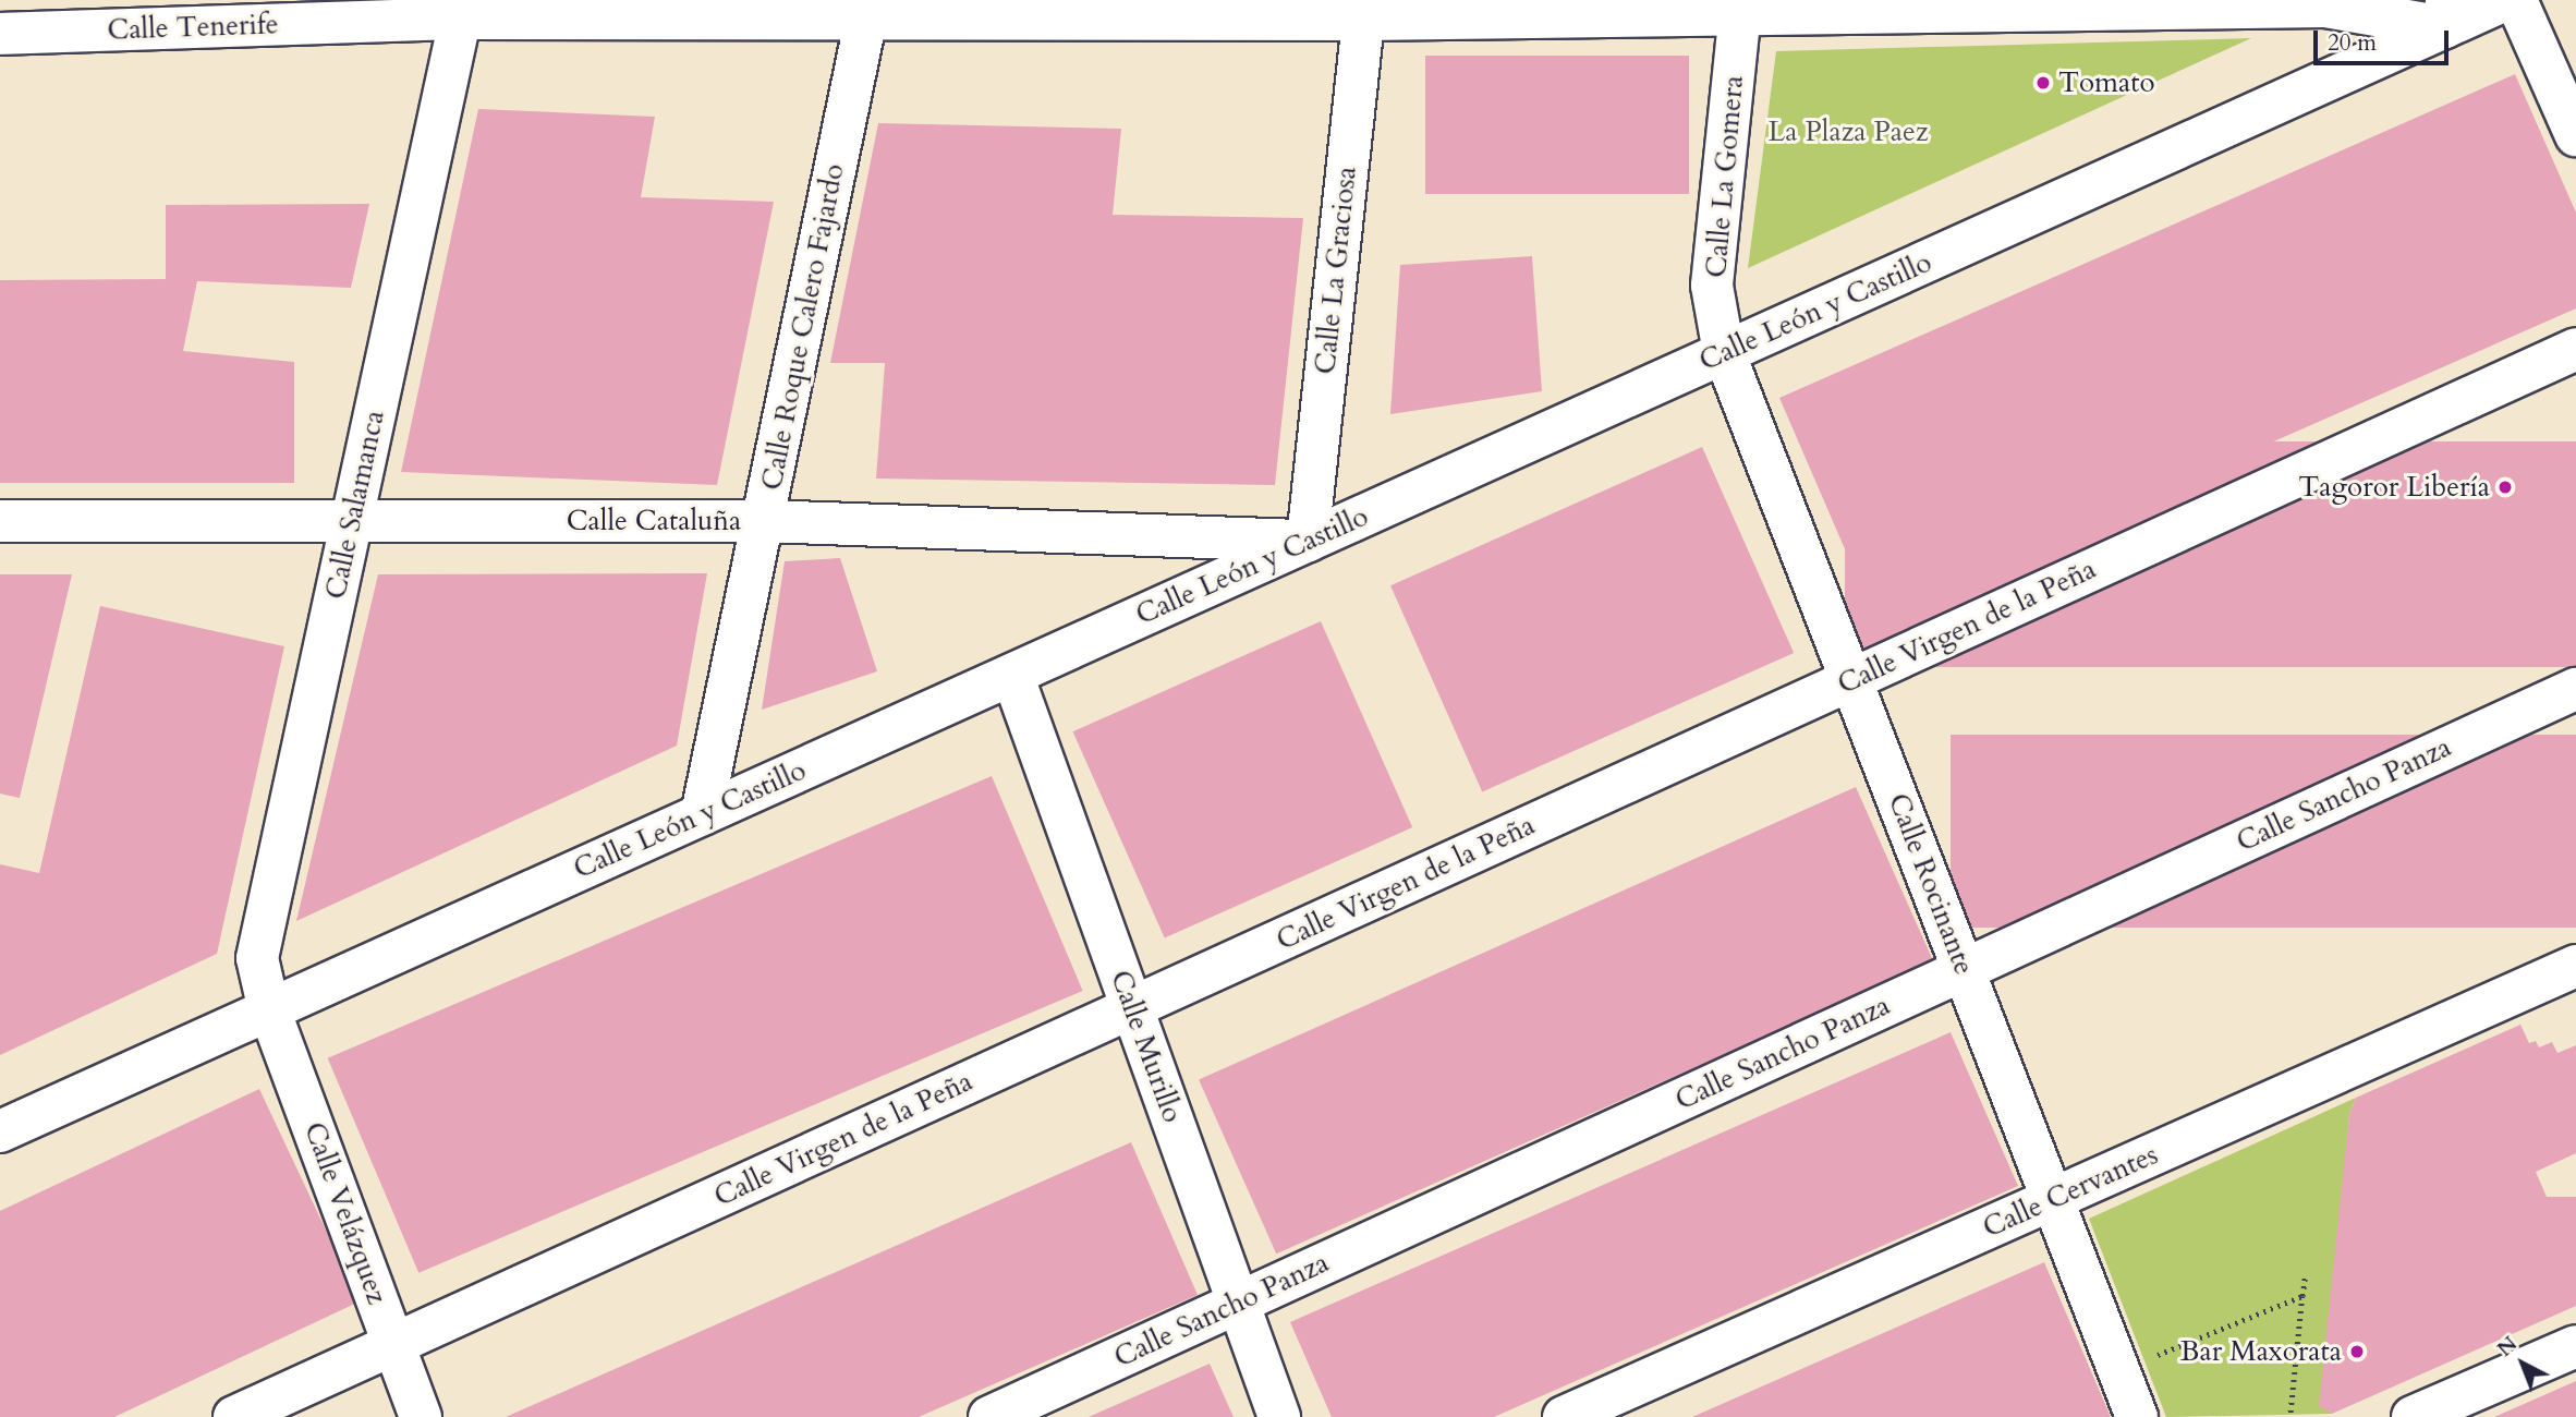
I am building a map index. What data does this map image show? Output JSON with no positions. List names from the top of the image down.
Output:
{
  "streets": {
    "street": [
      "Calle Tenerife",
      "Calle La Gomera",
      "Calle La Graciosa",
      "Calle León y Castillo",
      "Calle Roque Calero Fajardo",
      "Calle Salamanca",
      "Calle Cataluña",
      "Calle Virgen de la Peña",
      "Calle Sancho Panza",
      "Calle Rocinante",
      "Calle Murillo",
      "Calle Cervantes",
      "Calle Velázquez"
    ]
  },
  "crossings": [
    ["Calle Tenerife", "Calle La Gomera"],
    ["Calle Tenerife", "Calle La Graciosa"],
    ["Calle Tenerife", "Calle León y Castillo"],
    ["Calle Tenerife", "Calle Roque Calero Fajardo"],
    ["Calle Tenerife", "Calle Salamanca"],
    ["Calle La Gomera", "Calle León y Castillo"],
    ["Calle La Gomera", "Calle Rocinante"],
    ["Calle La Graciosa", "Calle León y Castillo"],
    ["Calle La Graciosa", "Calle Cataluña"],
    ["Calle León y Castillo", "Calle Roque Calero Fajardo"],
    ["Calle León y Castillo", "Calle Salamanca"],
    ["Calle León y Castillo", "Calle Cataluña"],
    ["Calle León y Castillo", "Calle Rocinante"],
    ["Calle León y Castillo", "Calle Murillo"],
    ["Calle León y Castillo", "Calle Velázquez"],
    ["Calle Roque Calero Fajardo", "Calle Cataluña"],
    ["Calle Salamanca", "Calle Cataluña"],
    ["Calle Salamanca", "Calle Velázquez"],
    ["Calle Virgen de la Peña", "Calle Rocinante"],
    ["Calle Virgen de la Peña", "Calle Murillo"],
    ["Calle Virgen de la Peña", "Calle Velázquez"],
    ["Calle Sancho Panza", "Calle Rocinante"],
    ["Calle Sancho Panza", "Calle Murillo"],
    ["Calle Rocinante", "Calle Cervantes"]
  ],
  "parks": ["La Plaza Paez"],
  "places": ["Tomato", "Tagoror Libería", "Bar Maxorata"],
  "scale_bar": "20 m",
  "north": "top left"
}
